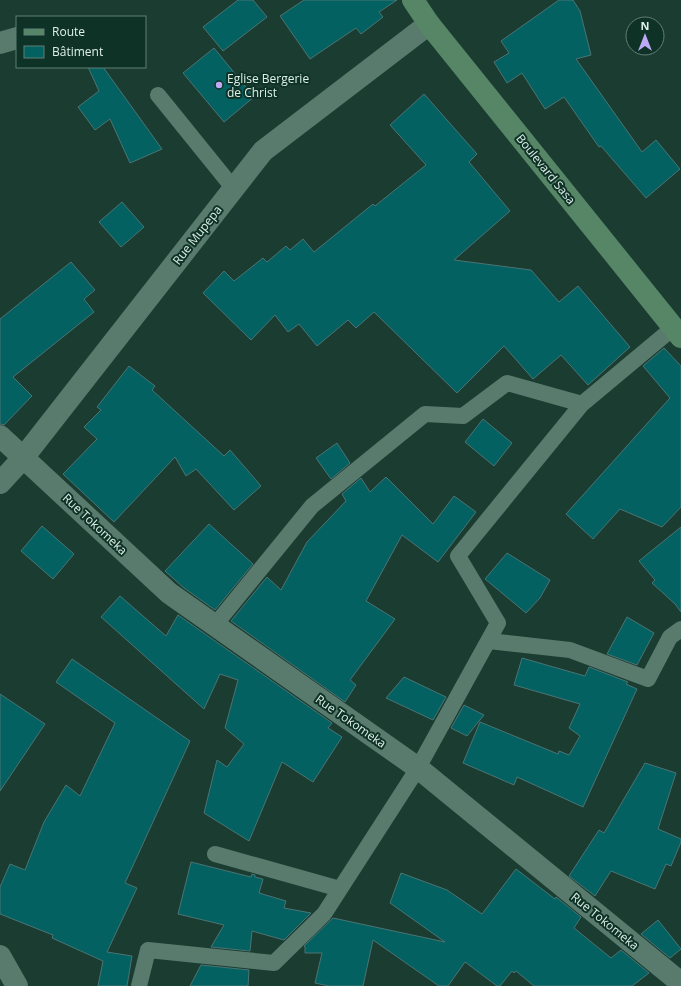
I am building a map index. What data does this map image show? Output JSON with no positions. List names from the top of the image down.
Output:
{
  "streets": {
    "street": ["Boulevard Sasa", "Rue Mupepa", "Rue Tokomeka"]
  },
  "crossings": [
    ["Boulevard Sasa", "Rue Mupepa"],
    ["Rue Mupepa", "Rue Tokomeka"]
  ],
  "places": ["Eglise Bergerie de Christ"],
  "legend": ["Route", "Bâtiment"],
  "north": "top"
}
